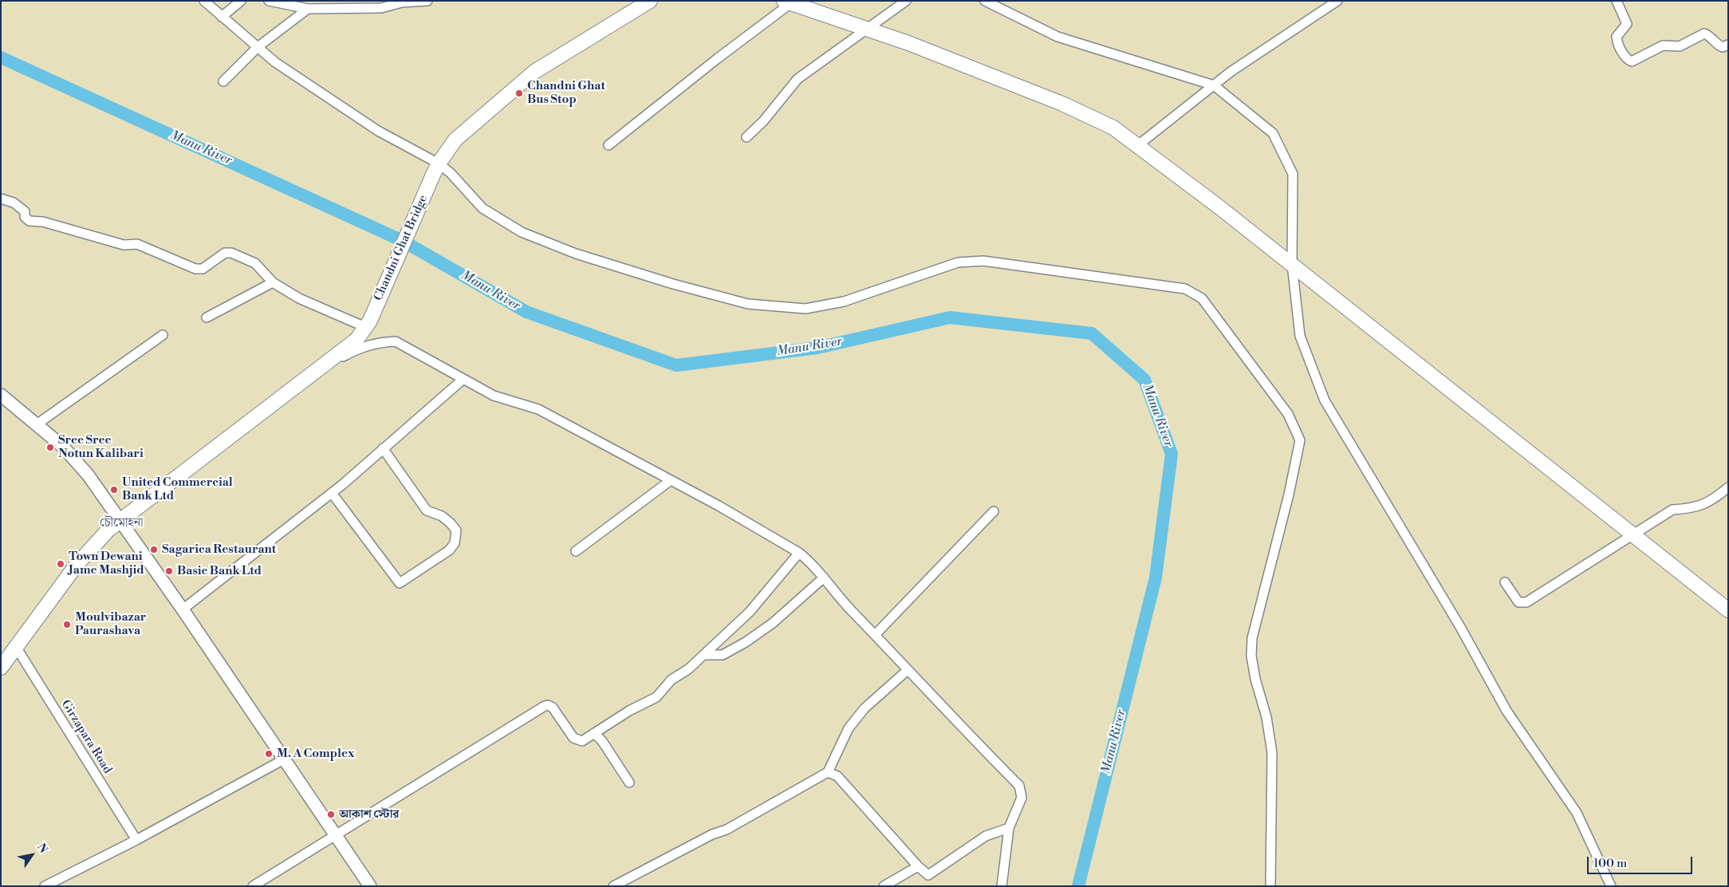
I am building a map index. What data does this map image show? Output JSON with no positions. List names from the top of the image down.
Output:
{
  "streets": {
    "highway": ["Chandni Ghat Bridge"],
    "street": ["Girzapara Road"]
  },
  "crossings": [
    ["Chandni Ghat Bridge", "Girzapara Road"]
  ],
  "districts": ["চৌমোহনা"],
  "water": ["Manu River"],
  "places": [
    "Chandni Ghat Bus Stop",
    "Sree Sree Notun Kalibari",
    "United Commercial Bank Ltd",
    "Sagarica Restaurant",
    "Town Dewani Jame Mashjid",
    "Basic Bank Ltd",
    "Moulvibazar Paurashava",
    "M. A Complex",
    "আকাশ স্টোর"
  ],
  "scale_bar": "100 m",
  "north": "top right"
}
